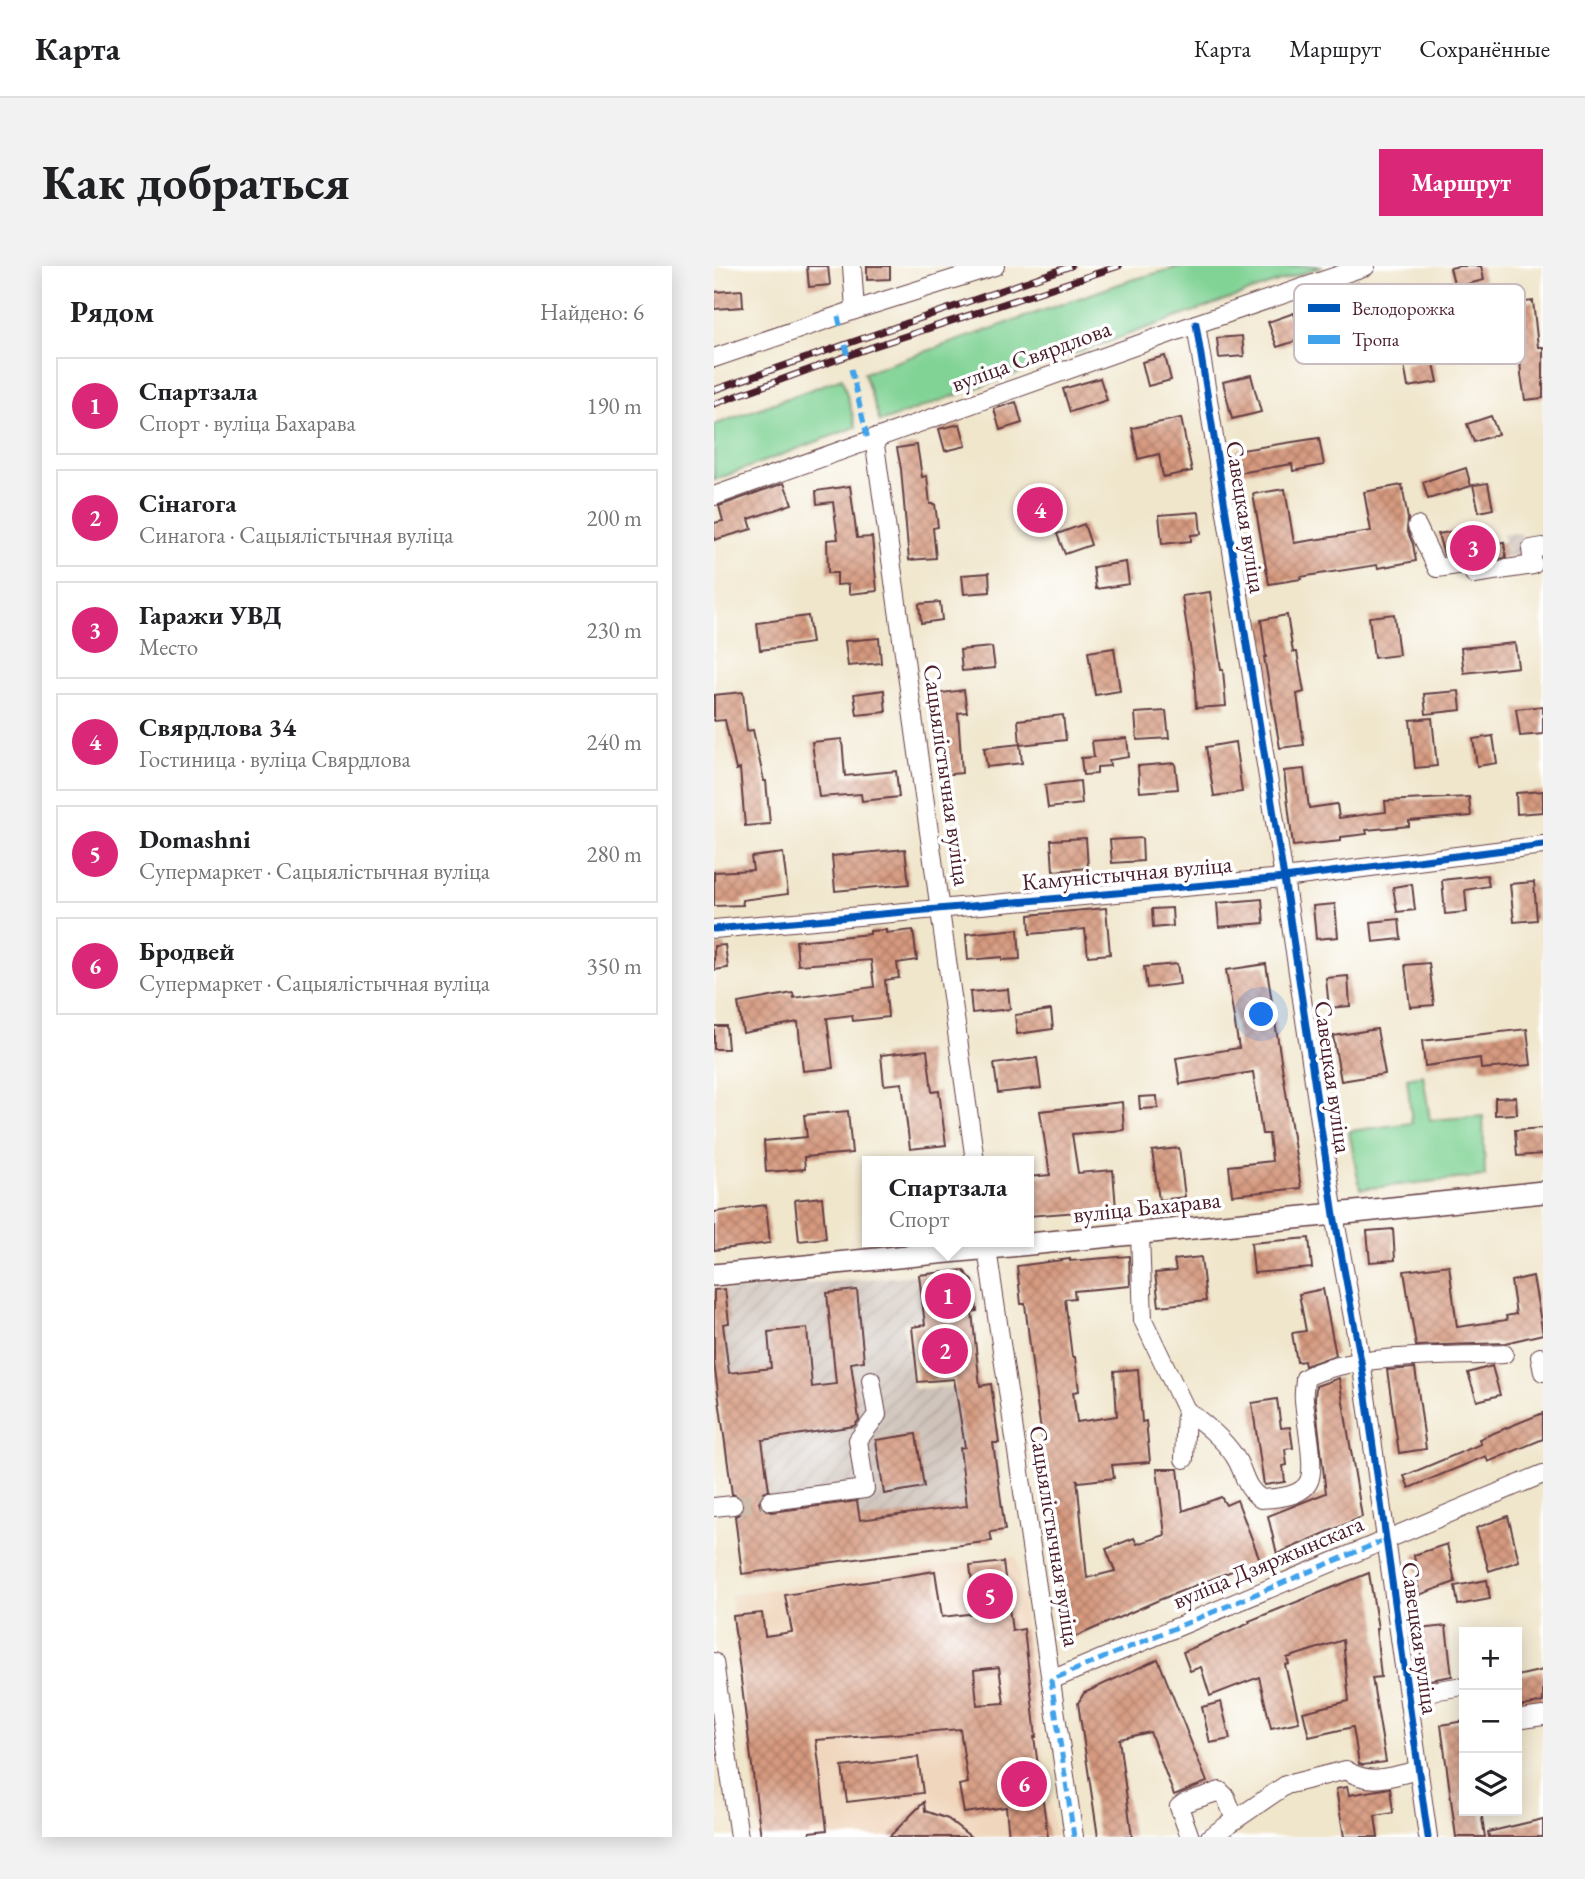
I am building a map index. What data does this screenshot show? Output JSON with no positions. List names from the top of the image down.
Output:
{
  "streets": {
    "main road": ["вуліца Бахарава"],
    "street": [
      "вуліца Свярдлова",
      "Савецкая вуліца",
      "Сацыялістычная вуліца",
      "Камуністычная вуліца",
      "вуліца Дзяржынскага"
    ]
  },
  "crossings": [
    ["вуліца Свярдлова", "Савецкая вуліца"],
    ["вуліца Свярдлова", "Сацыялістычная вуліца"],
    ["Савецкая вуліца", "Камуністычная вуліца"],
    ["Савецкая вуліца", "вуліца Бахарава"],
    ["Савецкая вуліца", "вуліца Дзяржынскага"],
    ["Сацыялістычная вуліца", "Камуністычная вуліца"],
    ["Сацыялістычная вуліца", "вуліца Дзяржынскага"]
  ],
  "legend": ["Велодорожка", "Тропа"],
  "page": {
    "header": "Карта",
    "nav": ["Карта", "Маршрут", "Сохранённые"],
    "buttons": "Маршрут",
    "title": "Как добраться",
    "heading": ["Рядом", "Найдено: 6"],
    "list": [
      {
        "mark": "1",
        "name": "Спартзала",
        "note": "Спорт · вуліца Бахарава",
        "value": "190 m"
      },
      {
        "mark": "2",
        "name": "Сінагога",
        "note": "Синагога · Сацыялістычная вуліца",
        "value": "200 m"
      },
      {
        "mark": "3",
        "name": "Гаражи УВД",
        "note": "Место",
        "value": "230 m"
      },
      {
        "mark": "4",
        "name": "Свярдлова 34",
        "note": "Гостиница · вуліца Свярдлова",
        "value": "240 m"
      },
      {
        "mark": "5",
        "name": "Domashni",
        "note": "Супермаркет · Сацыялістычная вуліца",
        "value": "280 m"
      },
      {
        "mark": "6",
        "name": "Бродвей",
        "note": "Супермаркет · Сацыялістычная вуліца",
        "value": "350 m"
      }
    ],
    "pins": [
      "4",
      "3",
      "1",
      "2",
      "5",
      "6"
    ],
    "popup": ["Спартзала", "Спорт"],
    "map_buttons": ["+", "−"]
  }
}
